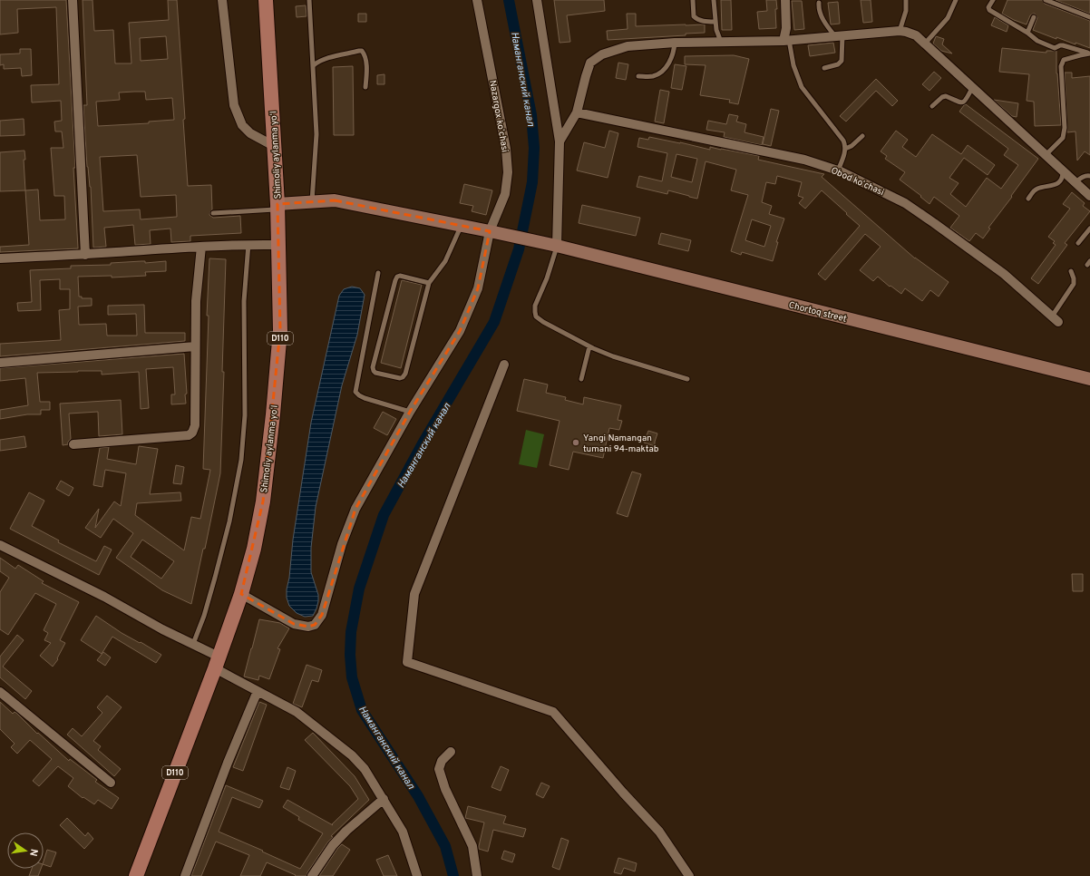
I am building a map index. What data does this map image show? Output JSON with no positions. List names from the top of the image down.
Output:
{
  "streets": {
    "main road": ["Shimoliy aylanma yoʻl", "Chortoq street", "D110"],
    "street": ["Nazargox koʻchasi", "Obod koʻchasi"]
  },
  "crossings": [
    ["Nazargox koʻchasi", "Shimoliy aylanma yoʻl"],
    ["Nazargox koʻchasi", "Chortoq street"],
    ["Shimoliy aylanma yoʻl", "Chortoq street"]
  ],
  "water": ["Наманганский канал"],
  "places": ["Yangi Namangan tumani 94-maktab"],
  "north": "right"
}
